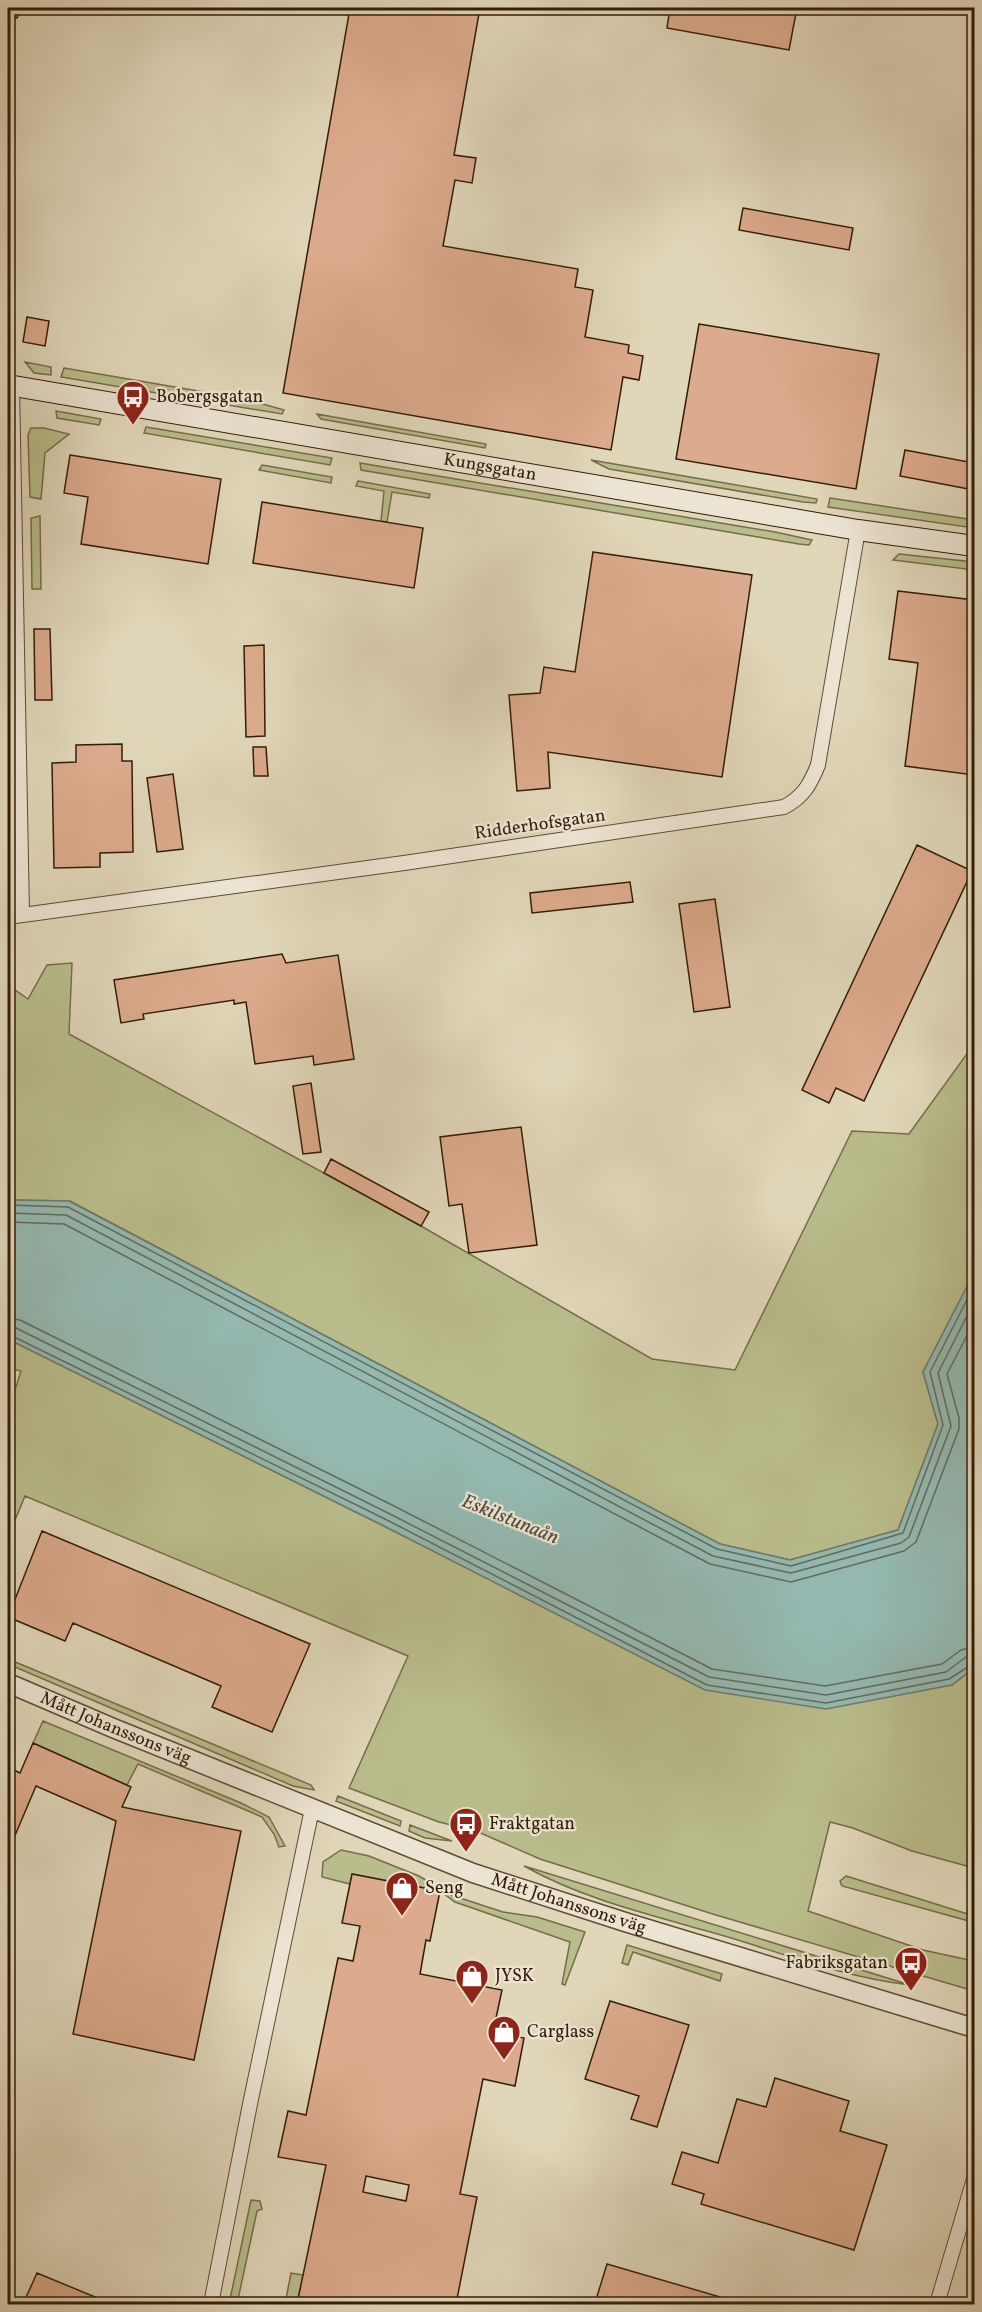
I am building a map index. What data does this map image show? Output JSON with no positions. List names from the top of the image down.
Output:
{
  "streets": {
    "main road": ["Kungsgatan"],
    "street": ["Ridderhofsgatan", "Mått Johanssons väg"]
  },
  "crossings": [
    ["Kungsgatan", "Ridderhofsgatan"]
  ],
  "water": ["Eskilstunaån"],
  "places": {
    "bus stop": ["Bobergsgatan", "Fraktgatan", "Fabriksgatan"],
    "shop": ["Seng", "JYSK", "Carglass"]
  }
}
